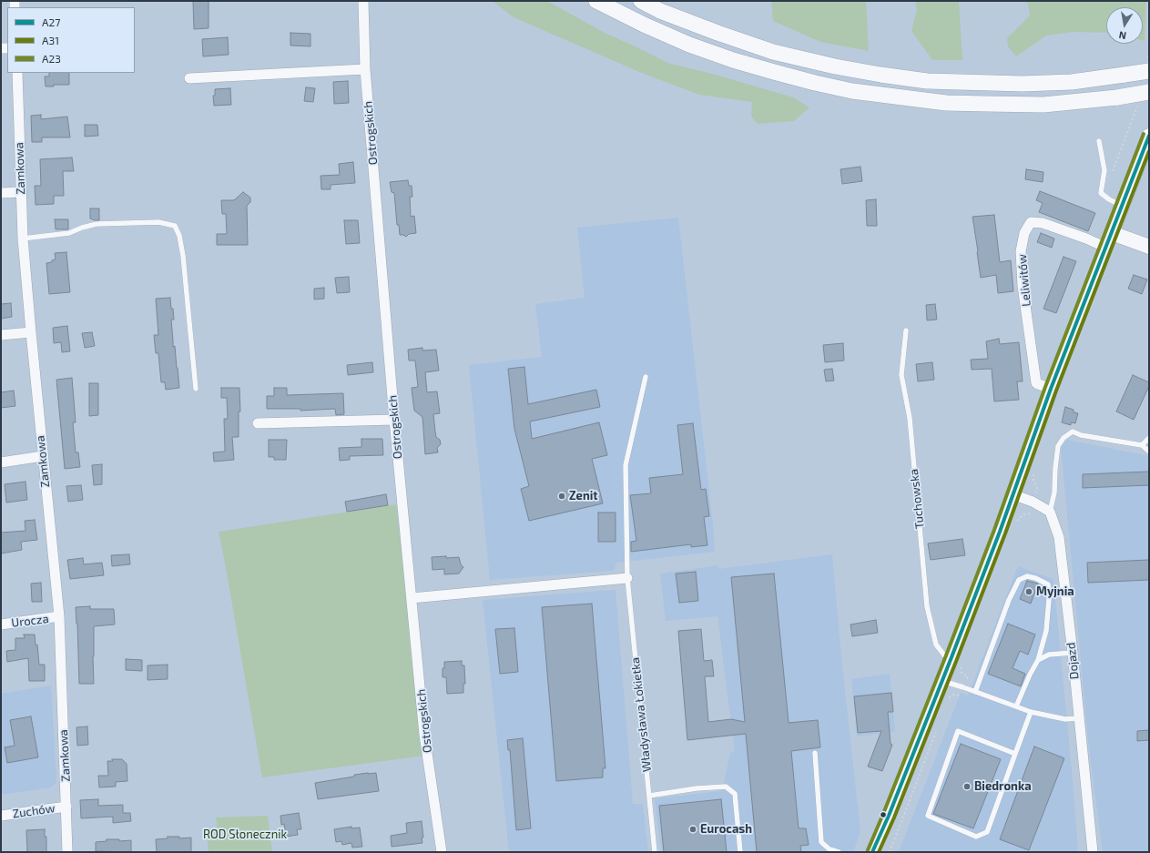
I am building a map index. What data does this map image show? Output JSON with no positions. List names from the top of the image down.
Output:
{
  "streets": {
    "street": [
      "Ostrogskich",
      "Zamkowa",
      "Leliwitów",
      "Urocza",
      "Dojazd",
      "Zuchów"
    ],
    "lane": ["Tuchowska", "Władysława Łokietka"]
  },
  "crossings": [
    ["Zamkowa", "Urocza"],
    ["Zamkowa", "Zuchów"]
  ],
  "parks": ["ROD Słonecznik"],
  "places": [
    "Zenit",
    "Myjnia",
    "Biedronka",
    "Eurocash"
  ],
  "lines": ["transit line A23", "transit line A27", "transit line A31"],
  "legend": ["A27", "A31", "A23"],
  "north": "bottom"
}
